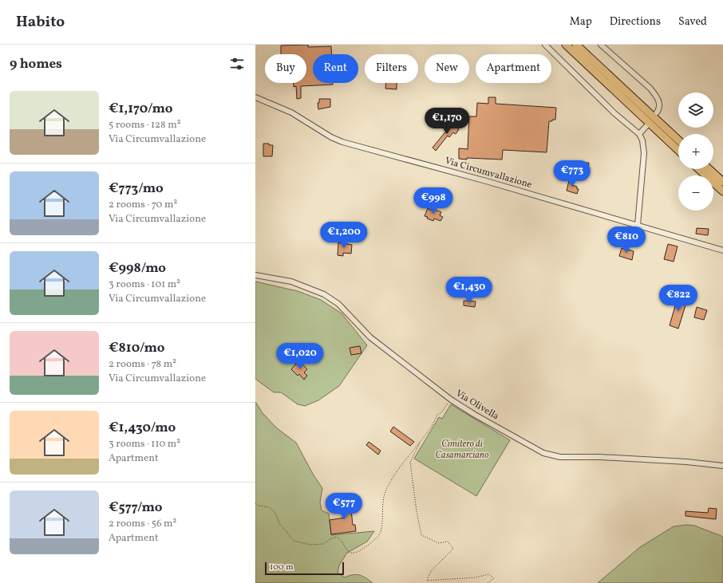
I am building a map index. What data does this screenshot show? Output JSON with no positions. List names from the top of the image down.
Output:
{
  "streets": {
    "street": ["Via Circumvallazione", "Via Olivella"]
  },
  "parks": ["Cimitero di Casamarciano"],
  "scale_bar": "100 m",
  "page": {
    "header": "Habito",
    "nav": ["Map", "Directions", "Saved"],
    "heading": "9 homes",
    "chip": [
      "Buy",
      "Rent",
      "Filters",
      "New",
      "Apartment"
    ],
    "list": [
      {
        "name": "€1,170/mo",
        "note": "5 rooms · 128 m² · Via Circumvallazione"
      },
      {
        "name": "€773/mo",
        "note": "2 rooms · 70 m² · Via Circumvallazione"
      },
      {
        "name": "€998/mo",
        "note": "3 rooms · 101 m² · Via Circumvallazione"
      },
      {
        "name": "€810/mo",
        "note": "2 rooms · 78 m² · Via Circumvallazione"
      },
      {
        "name": "€1,430/mo",
        "note": "3 rooms · 110 m² · Apartment"
      },
      {
        "name": "€577/mo",
        "note": "2 rooms · 56 m² · Apartment"
      }
    ],
    "map_buttons": ["+", "−"],
    "price": [
      "€1,170",
      "€773",
      "€998",
      "€1,200",
      "€810",
      "€1,430",
      "€822",
      "€1,020",
      "€577"
    ],
    "scale": "100 m"
  }
}
